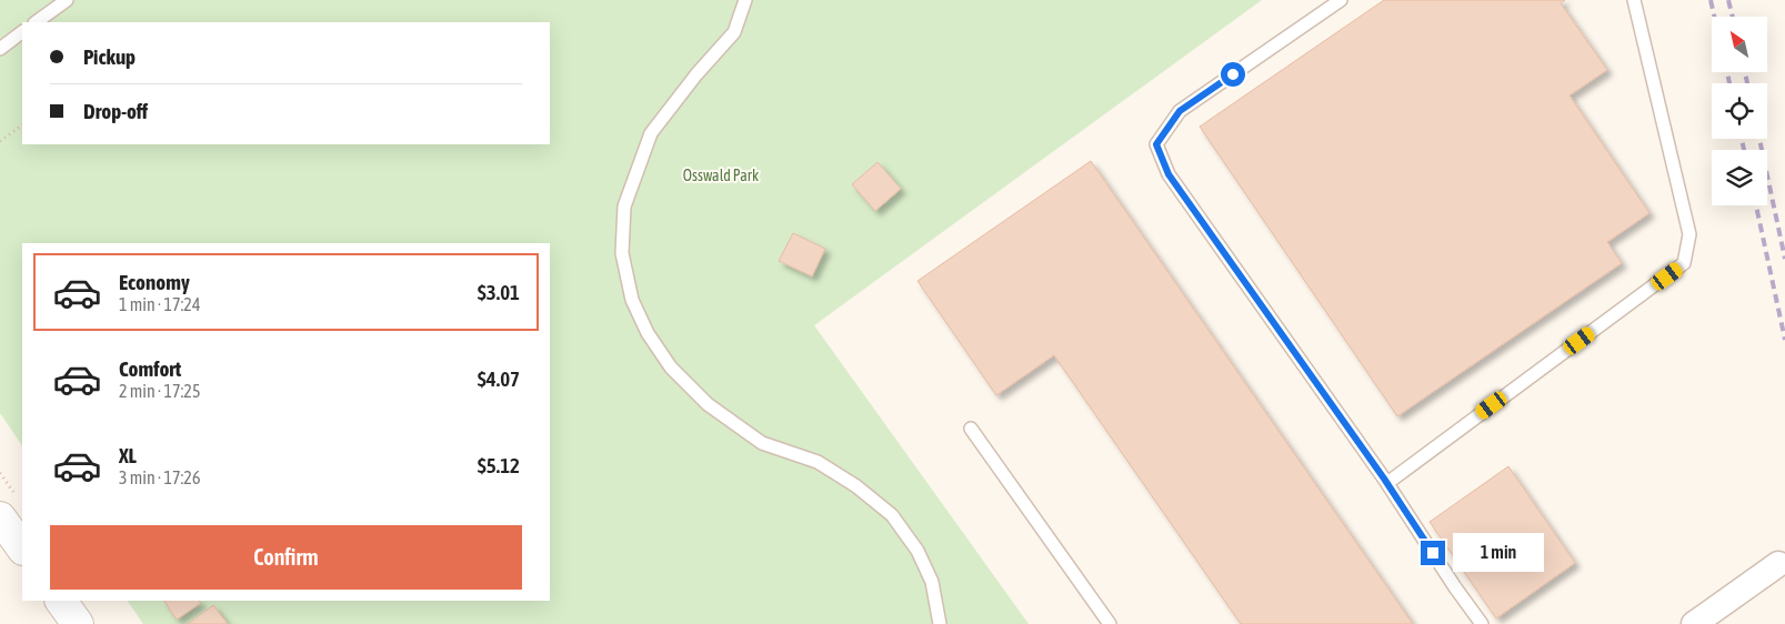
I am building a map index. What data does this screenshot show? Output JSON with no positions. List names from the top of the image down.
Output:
{
  "parks": ["Osswald Park"],
  "north": "top left",
  "page": {
    "banner": ["Pickup", "Drop-off"],
    "list": [
      {
        "name": "Economy",
        "note": "1 min · 17:24",
        "value": "$3.01"
      },
      {
        "name": "Comfort",
        "note": "2 min · 17:25",
        "value": "$4.07"
      },
      {
        "name": "XL",
        "note": "3 min · 17:26",
        "value": "$5.12"
      }
    ],
    "buttons": "Confirm",
    "bubble": "1 min"
  }
}
